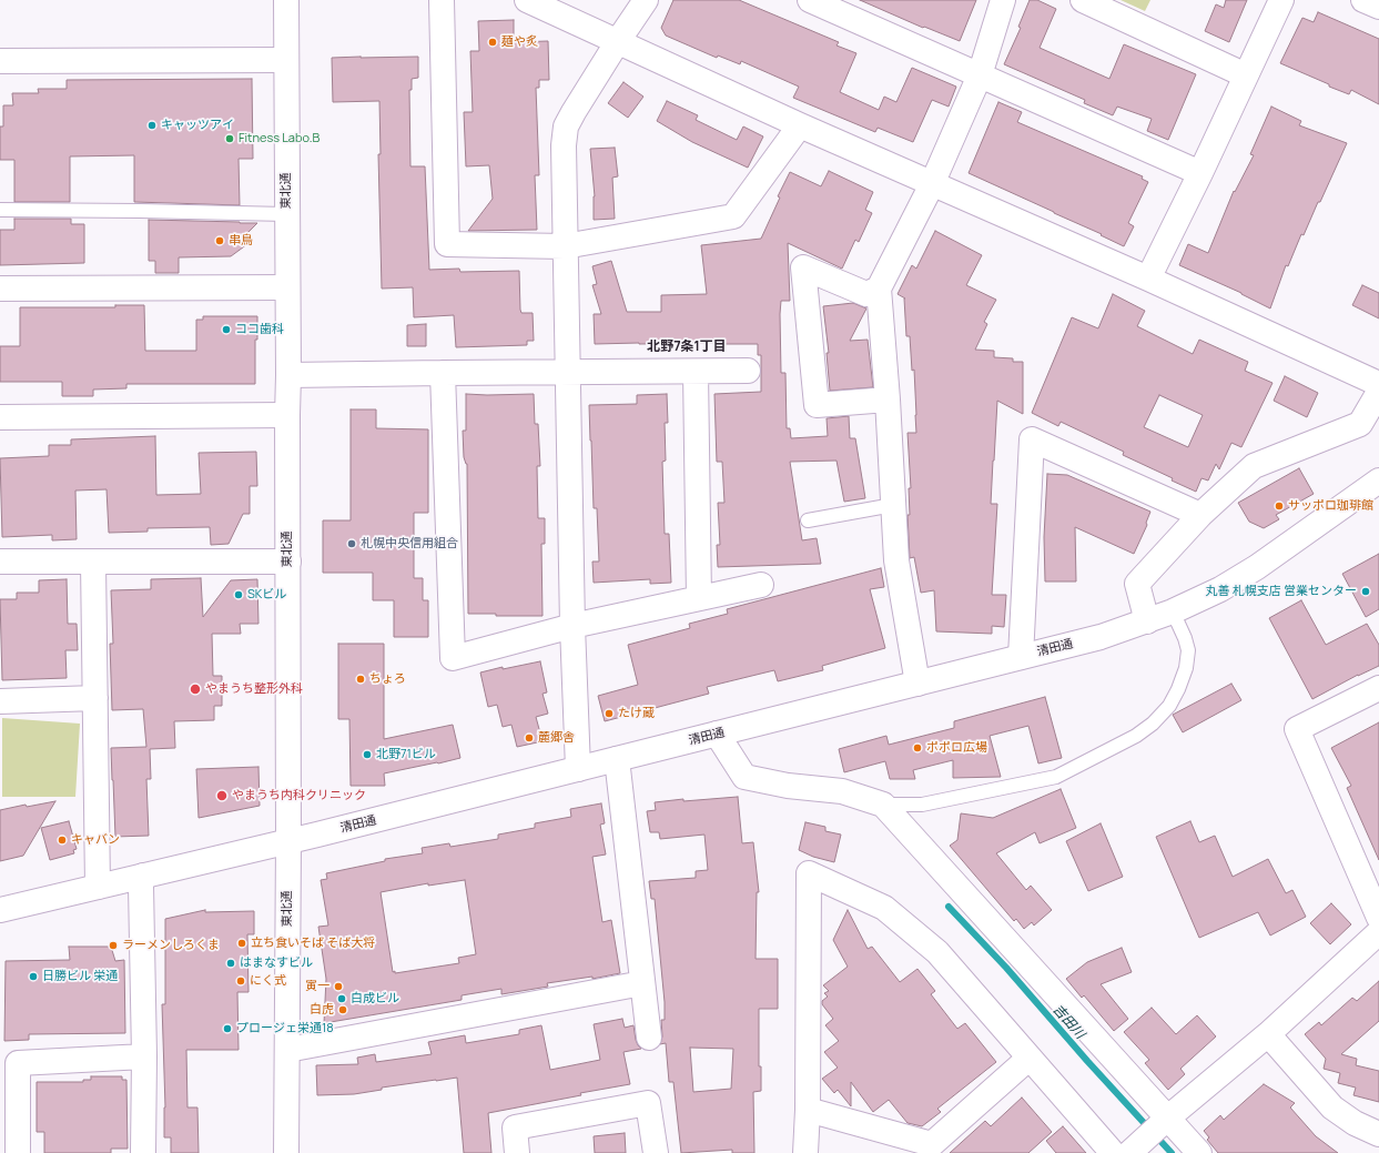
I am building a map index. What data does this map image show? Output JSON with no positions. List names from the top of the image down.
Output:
{
  "streets": {
    "street": ["東北通", "清田通"]
  },
  "crossings": [
    ["東北通", "清田通"]
  ],
  "districts": ["北野7条1丁目"],
  "water": ["吉田川"],
  "places": [
    "麺や炙",
    "キャッツアイ",
    "Fitness Labo.B",
    "串鳥",
    "ココ歯科",
    "サッポロ珈琲館",
    "札幌中央信用組合",
    "丸善 札幌支店 営業センター",
    "SKビル",
    "ちょろ",
    "やまうち整形外科",
    "たけ蔵",
    "麓郷舎",
    "ポポロ広場",
    "北野71ビル",
    "やまうち内科クリニック",
    "キャバン",
    "立ち食いそば そば大将",
    "ラーメンしろくま",
    "はまなすビル",
    "日勝ビル 栄通",
    "にく式",
    "寅一",
    "白成ビル",
    "白虎",
    "プロージェ栄通18"
  ]
}
